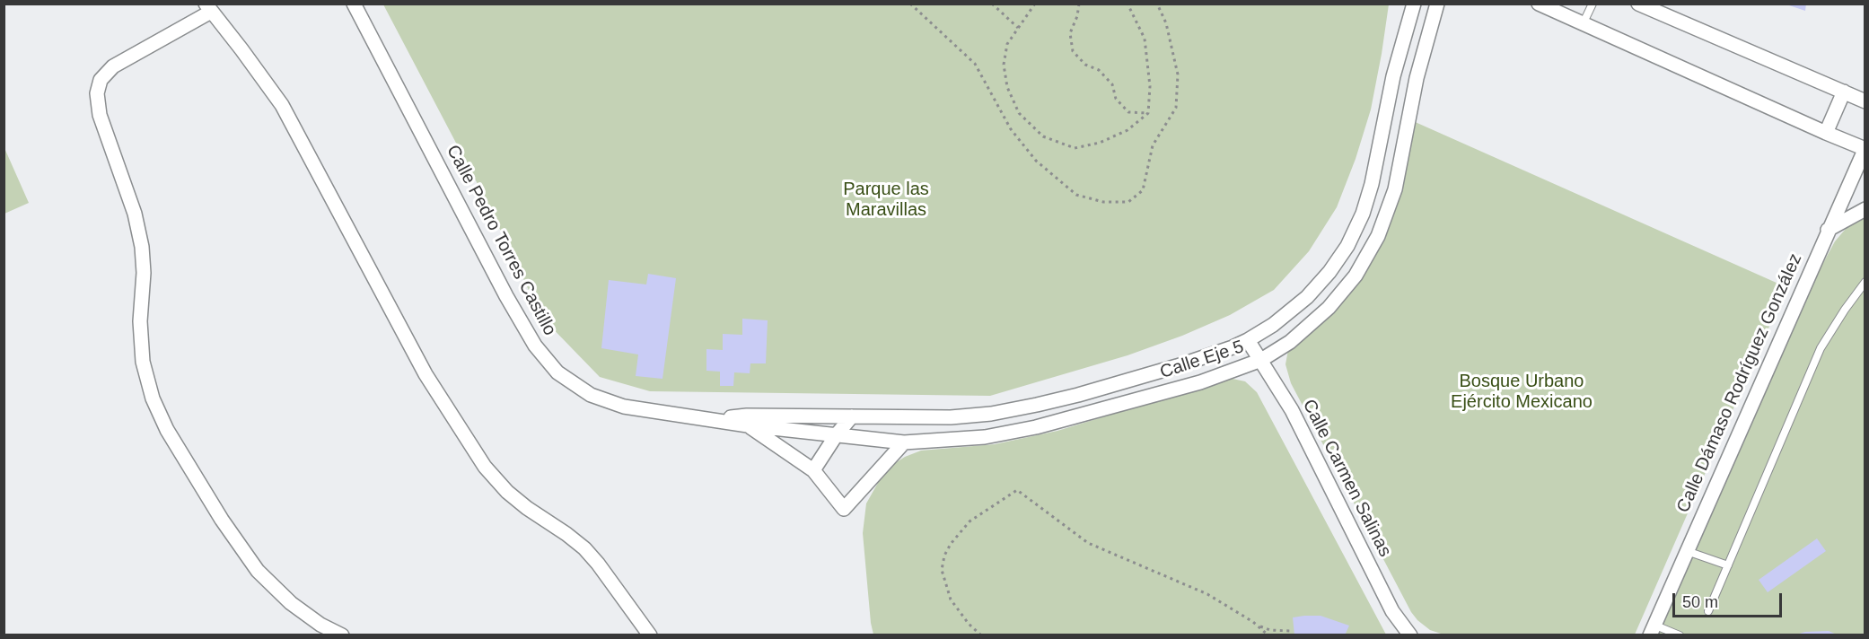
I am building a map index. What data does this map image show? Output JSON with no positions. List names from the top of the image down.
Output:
{
  "streets": {
    "street": [
      "Calle Pedro Torres Castillo",
      "Calle Eje 5",
      "Calle Dámaso Rodríguez González",
      "Calle Carmen Salinas"
    ]
  },
  "crossings": [
    ["Calle Pedro Torres Castillo", "Calle Eje 5"],
    ["Calle Eje 5", "Calle Carmen Salinas"]
  ],
  "parks": ["Parque las Maravillas", "Bosque Urbano Ejército Mexicano"],
  "scale_bar": "50 m"
}
